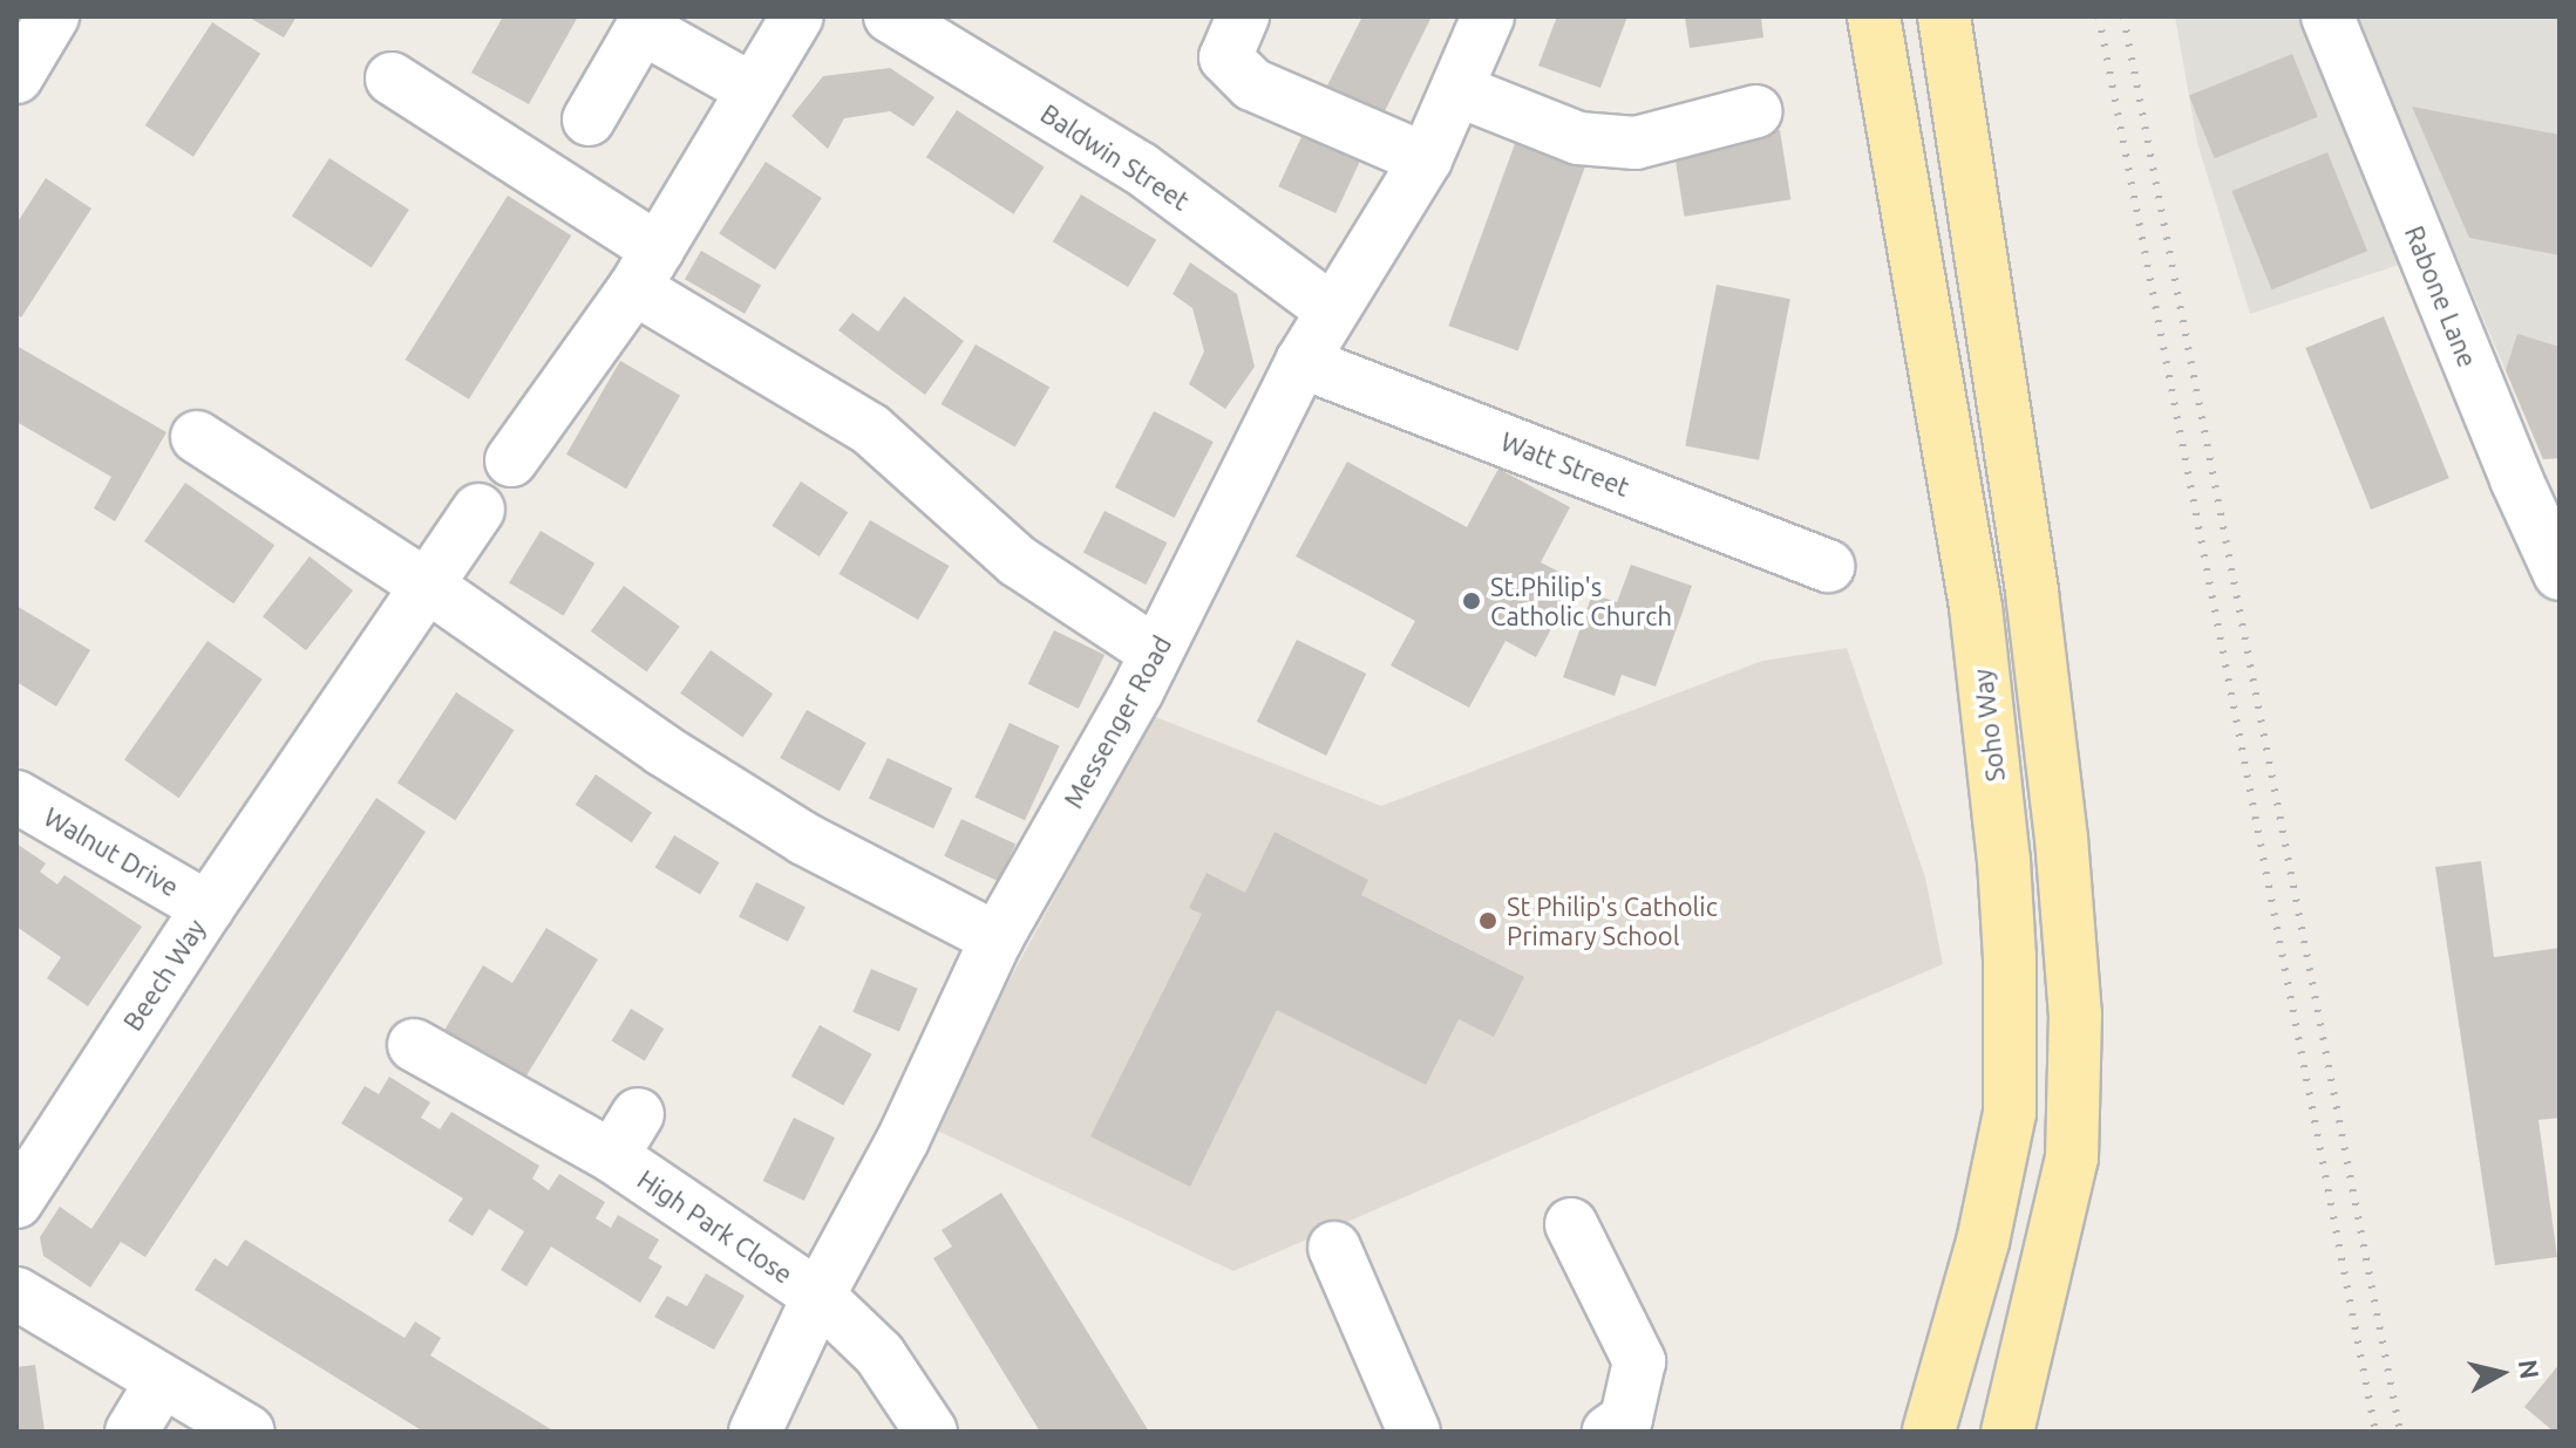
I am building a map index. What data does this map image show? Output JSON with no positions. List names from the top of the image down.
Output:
{
  "streets": {
    "main road": ["Soho Way"],
    "street": [
      "Baldwin Street",
      "Rabone Lane",
      "Watt Street",
      "Messenger Road",
      "Walnut Drive",
      "Beech Way",
      "High Park Close"
    ]
  },
  "crossings": [
    ["Baldwin Street", "Messenger Road"],
    ["Watt Street", "Messenger Road"],
    ["Messenger Road", "High Park Close"],
    ["Walnut Drive", "Beech Way"]
  ],
  "places": ["St.Philip's Catholic Church", "St Philip's Catholic Primary School"],
  "north": "right"
}
